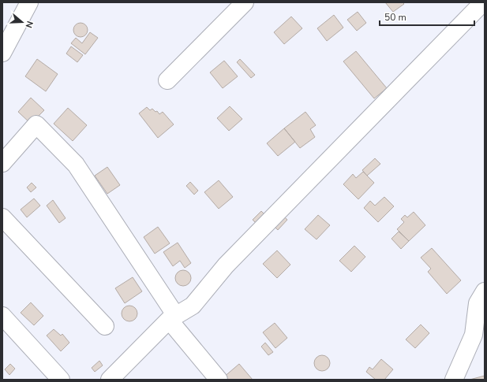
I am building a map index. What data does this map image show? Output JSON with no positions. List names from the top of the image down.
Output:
{
  "scale_bar": "50 m",
  "north": "right"
}
